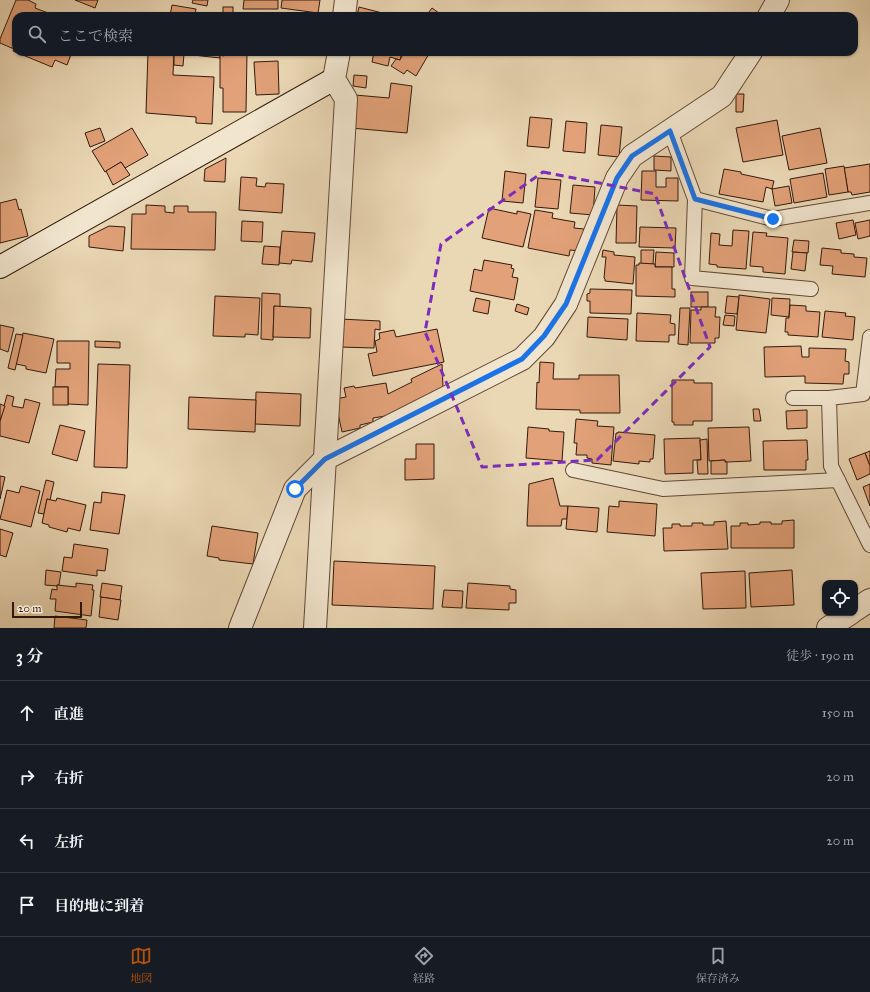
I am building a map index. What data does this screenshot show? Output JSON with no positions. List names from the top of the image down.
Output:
{
  "scale_bar": "20 m",
  "page": {
    "search": "ここで検索",
    "scale": "20 m",
    "heading": ["3 分", "徒歩 · 190 m"],
    "list": [
      ["直進", "150 m"],
      ["右折", "20 m"],
      ["左折", "20 m"],
      "目的地に到着"
    ],
    "nav": ["地図", "経路", "保存済み"]
  }
}
